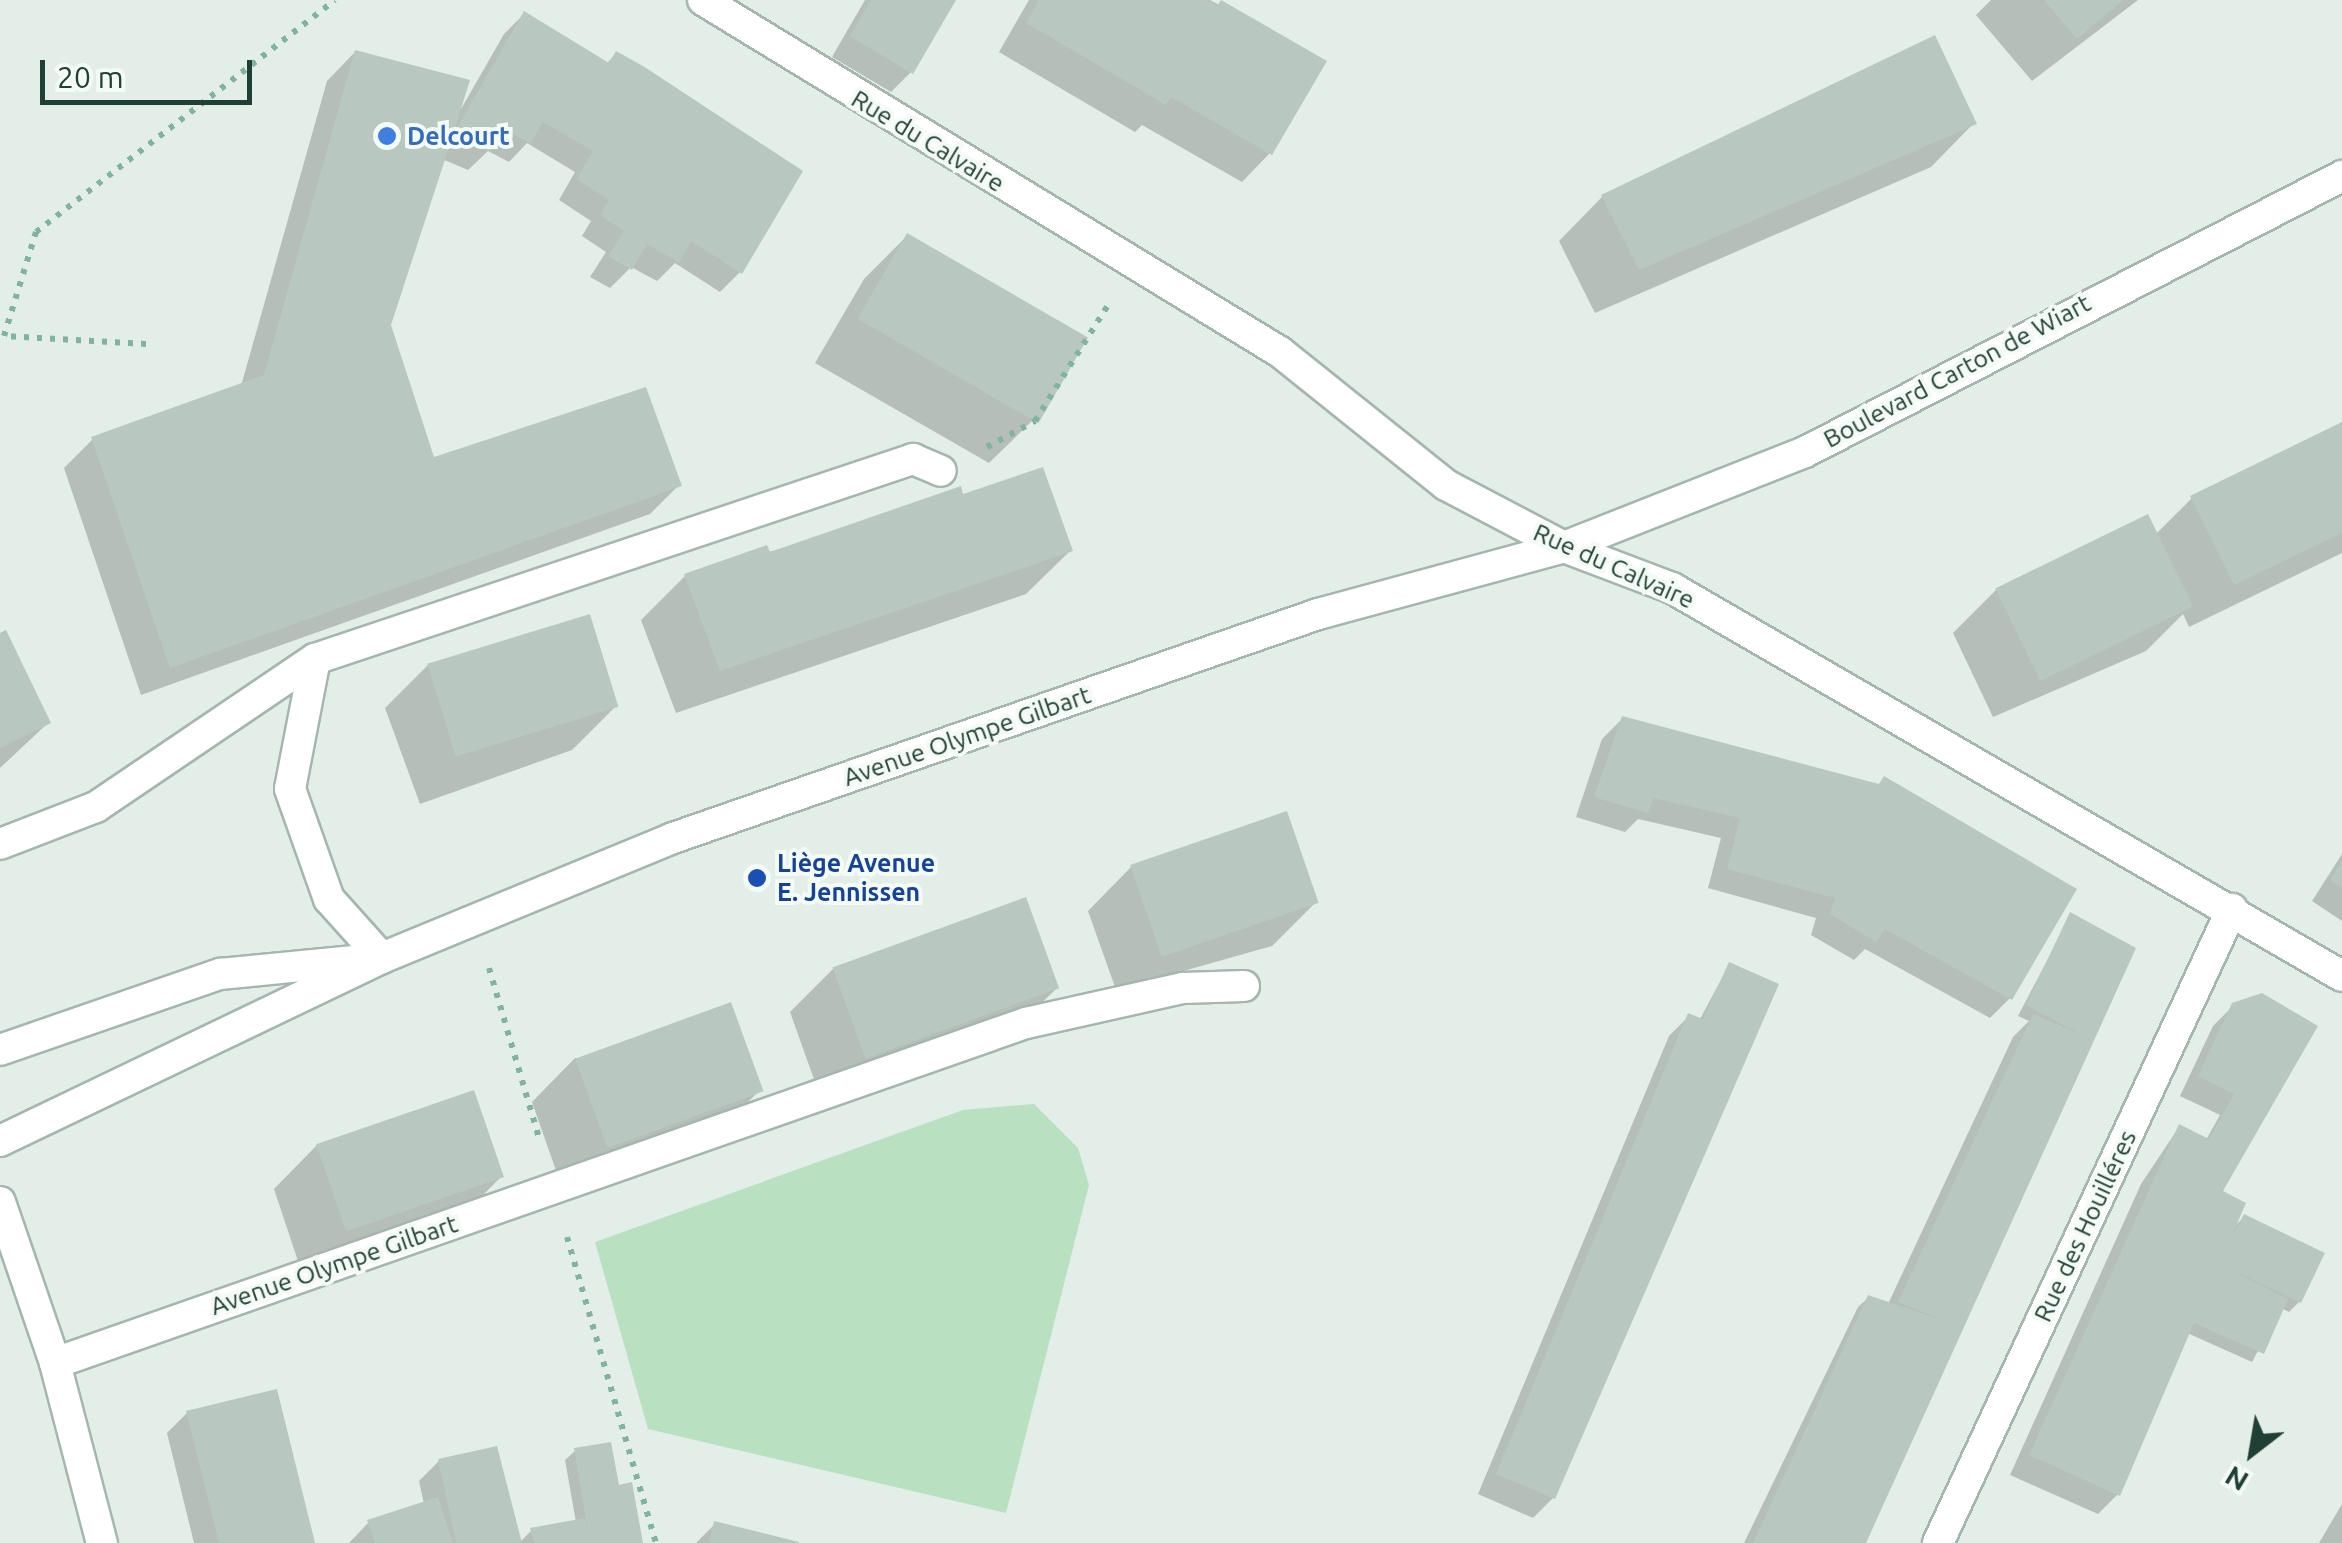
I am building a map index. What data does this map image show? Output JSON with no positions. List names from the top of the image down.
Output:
{
  "streets": {
    "street": [
      "Rue du Calvaire",
      "Boulevard Carton de Wiart",
      "Avenue Olympe Gilbart",
      "Rue des Houilléres"
    ]
  },
  "crossings": [
    ["Rue du Calvaire", "Boulevard Carton de Wiart"],
    ["Rue du Calvaire", "Avenue Olympe Gilbart"],
    ["Rue du Calvaire", "Rue des Houilléres"],
    ["Boulevard Carton de Wiart", "Avenue Olympe Gilbart"]
  ],
  "places": ["Delcourt", "Liège Avenue E. Jennissen"],
  "scale_bar": "20 m",
  "north": "bottom left"
}
